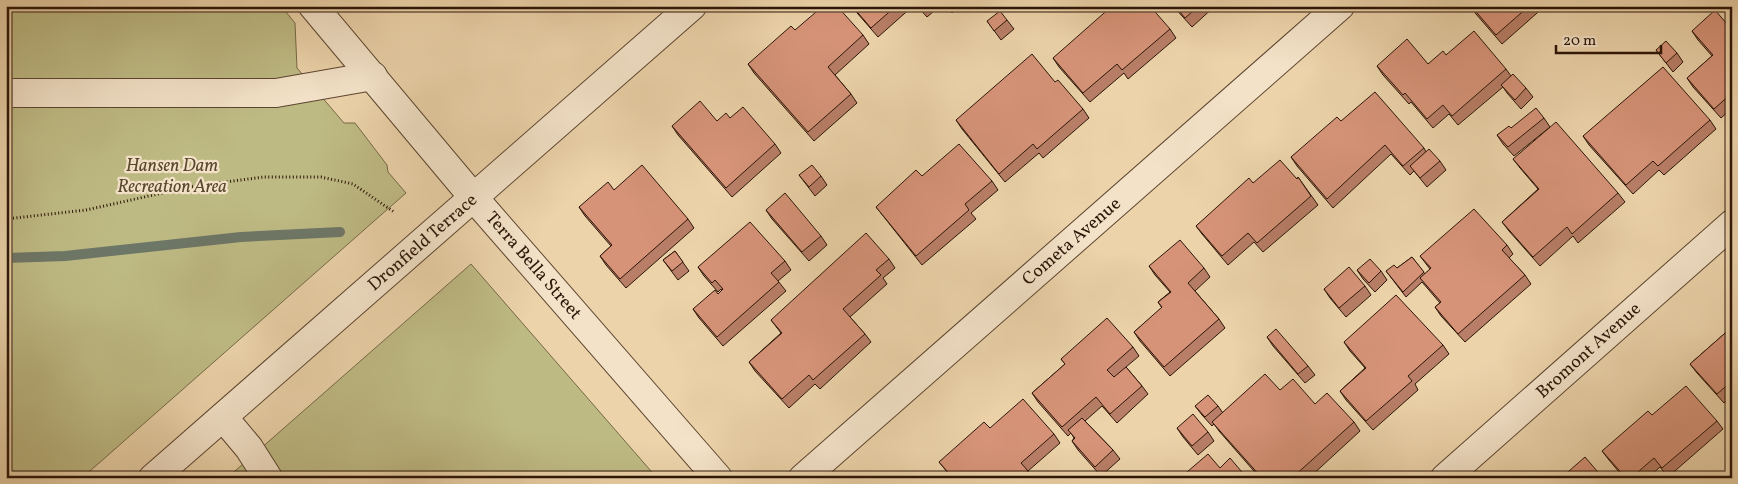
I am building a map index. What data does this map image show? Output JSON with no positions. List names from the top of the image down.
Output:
{
  "streets": {
    "street": [
      "Cometa Avenue",
      "Dronfield Terrace",
      "Terra Bella Street",
      "Bromont Avenue"
    ]
  },
  "crossings": [
    ["Dronfield Terrace", "Terra Bella Street"]
  ],
  "parks": ["Hansen Dam Recreation Area"],
  "scale_bar": "20 m"
}
